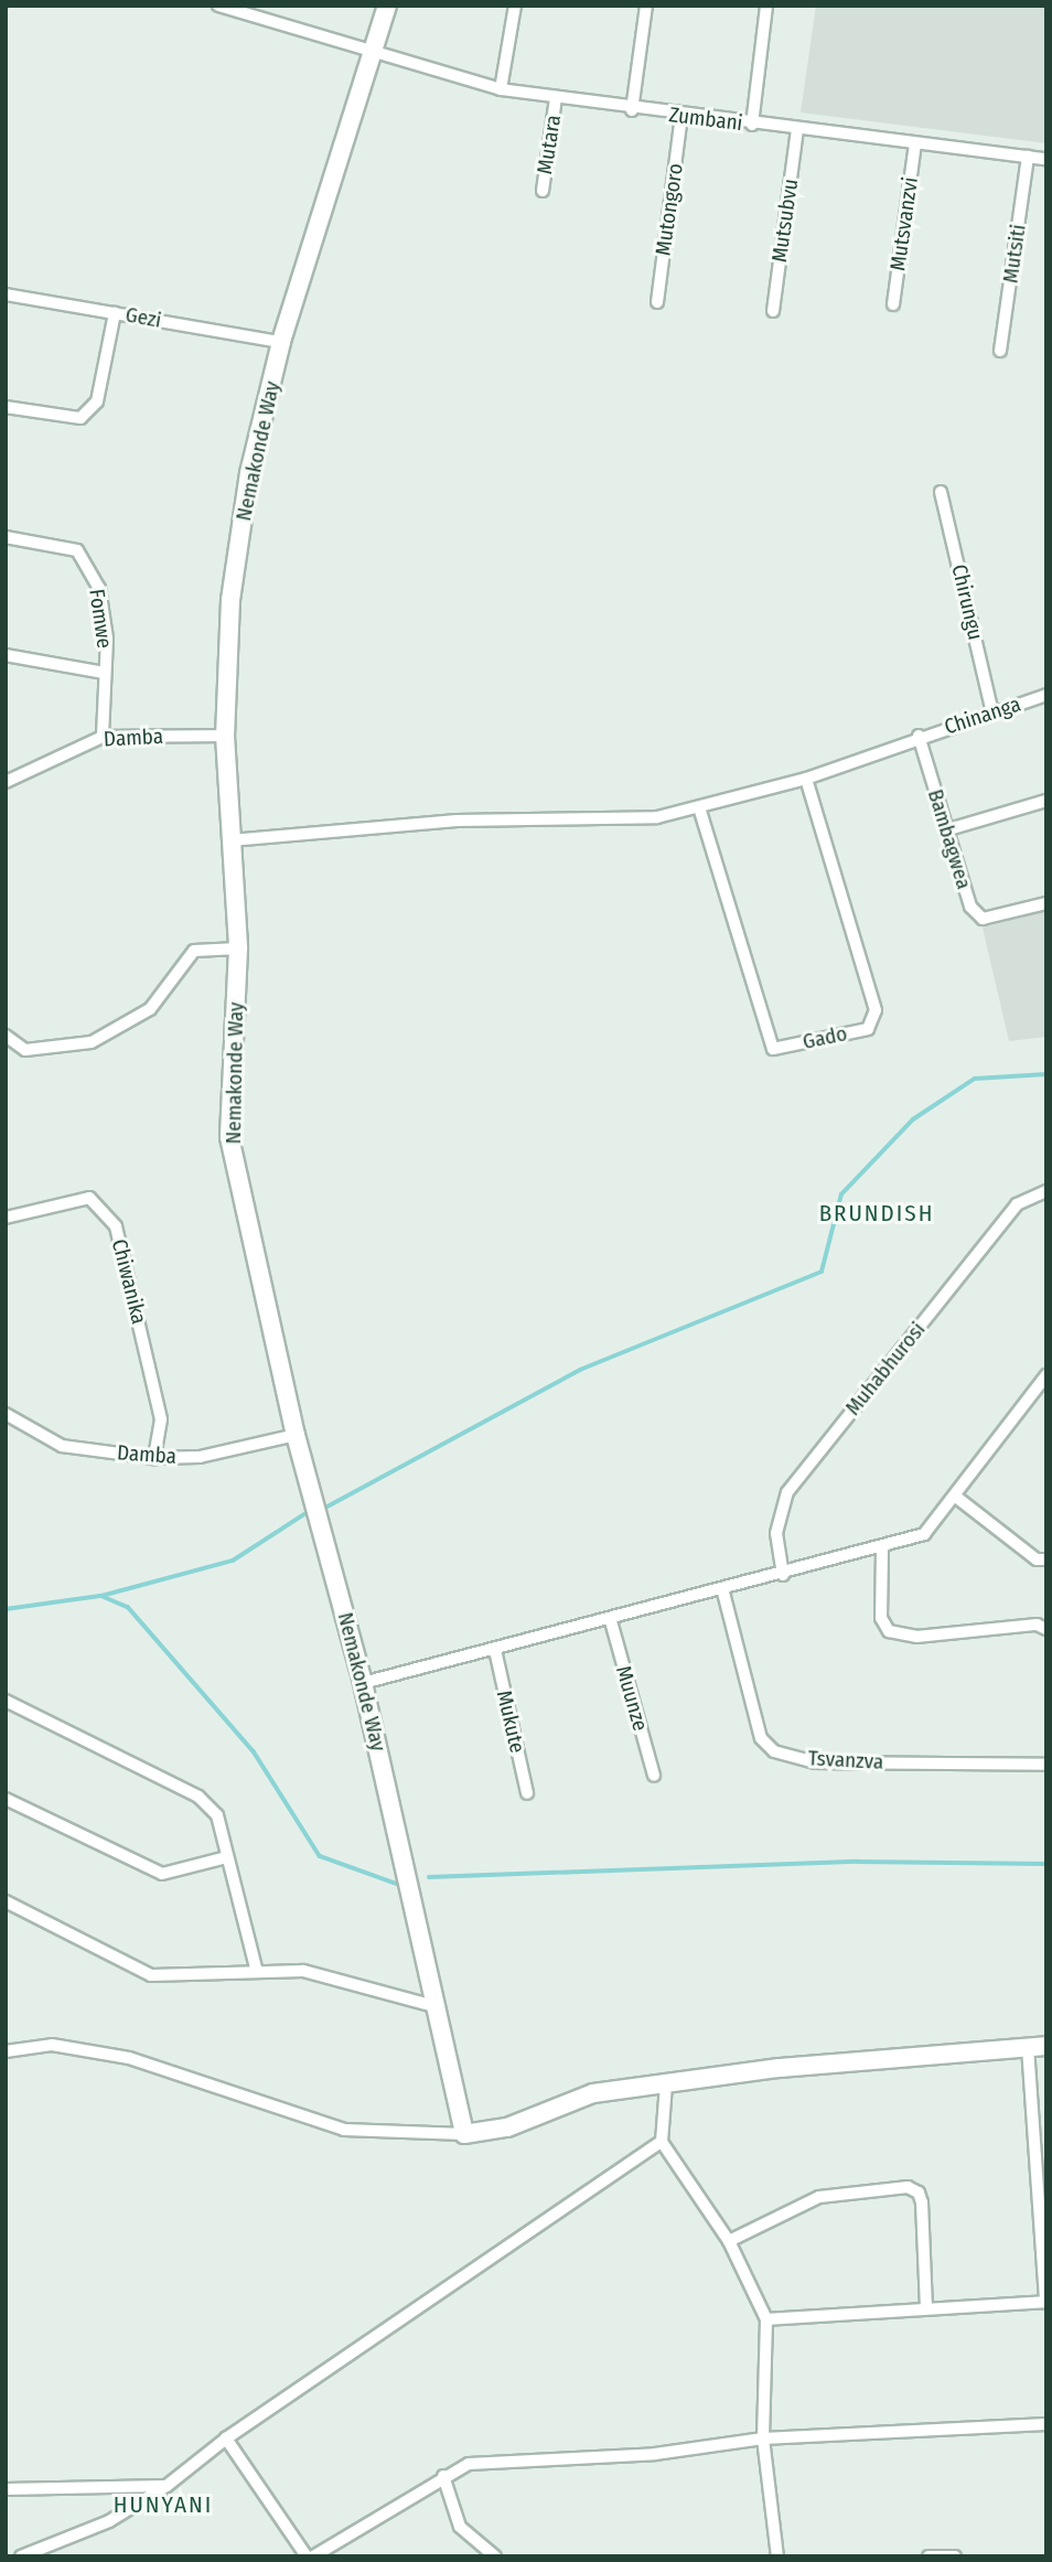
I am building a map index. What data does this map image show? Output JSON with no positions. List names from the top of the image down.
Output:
{
  "streets": {
    "street": [
      "Zumbani",
      "Mutara",
      "Mutongoro",
      "Mutsubvu",
      "Mutsvanzvi",
      "Mutsiti",
      "Gezi",
      "Nemakonde Way",
      "Chirungu",
      "Fomwe",
      "Chinanga",
      "Damba",
      "Bambagwea",
      "Gado",
      "Chiwanika",
      "Muhabhurosi",
      "Muunze",
      "Mukute",
      "Tsvanzva"
    ]
  },
  "crossings": [
    ["Zumbani", "Mutara"],
    ["Zumbani", "Mutongoro"],
    ["Zumbani", "Mutsubvu"],
    ["Zumbani", "Mutsvanzvi"],
    ["Zumbani", "Mutsiti"],
    ["Zumbani", "Nemakonde Way"],
    ["Gezi", "Nemakonde Way"],
    ["Nemakonde Way", "Chinanga"],
    ["Nemakonde Way", "Damba"],
    ["Chirungu", "Chinanga"],
    ["Fomwe", "Damba"],
    ["Chinanga", "Bambagwea"],
    ["Chinanga", "Gado"],
    ["Damba", "Chiwanika"]
  ],
  "districts": ["BRUNDISH", "HUNYANI"]
}
